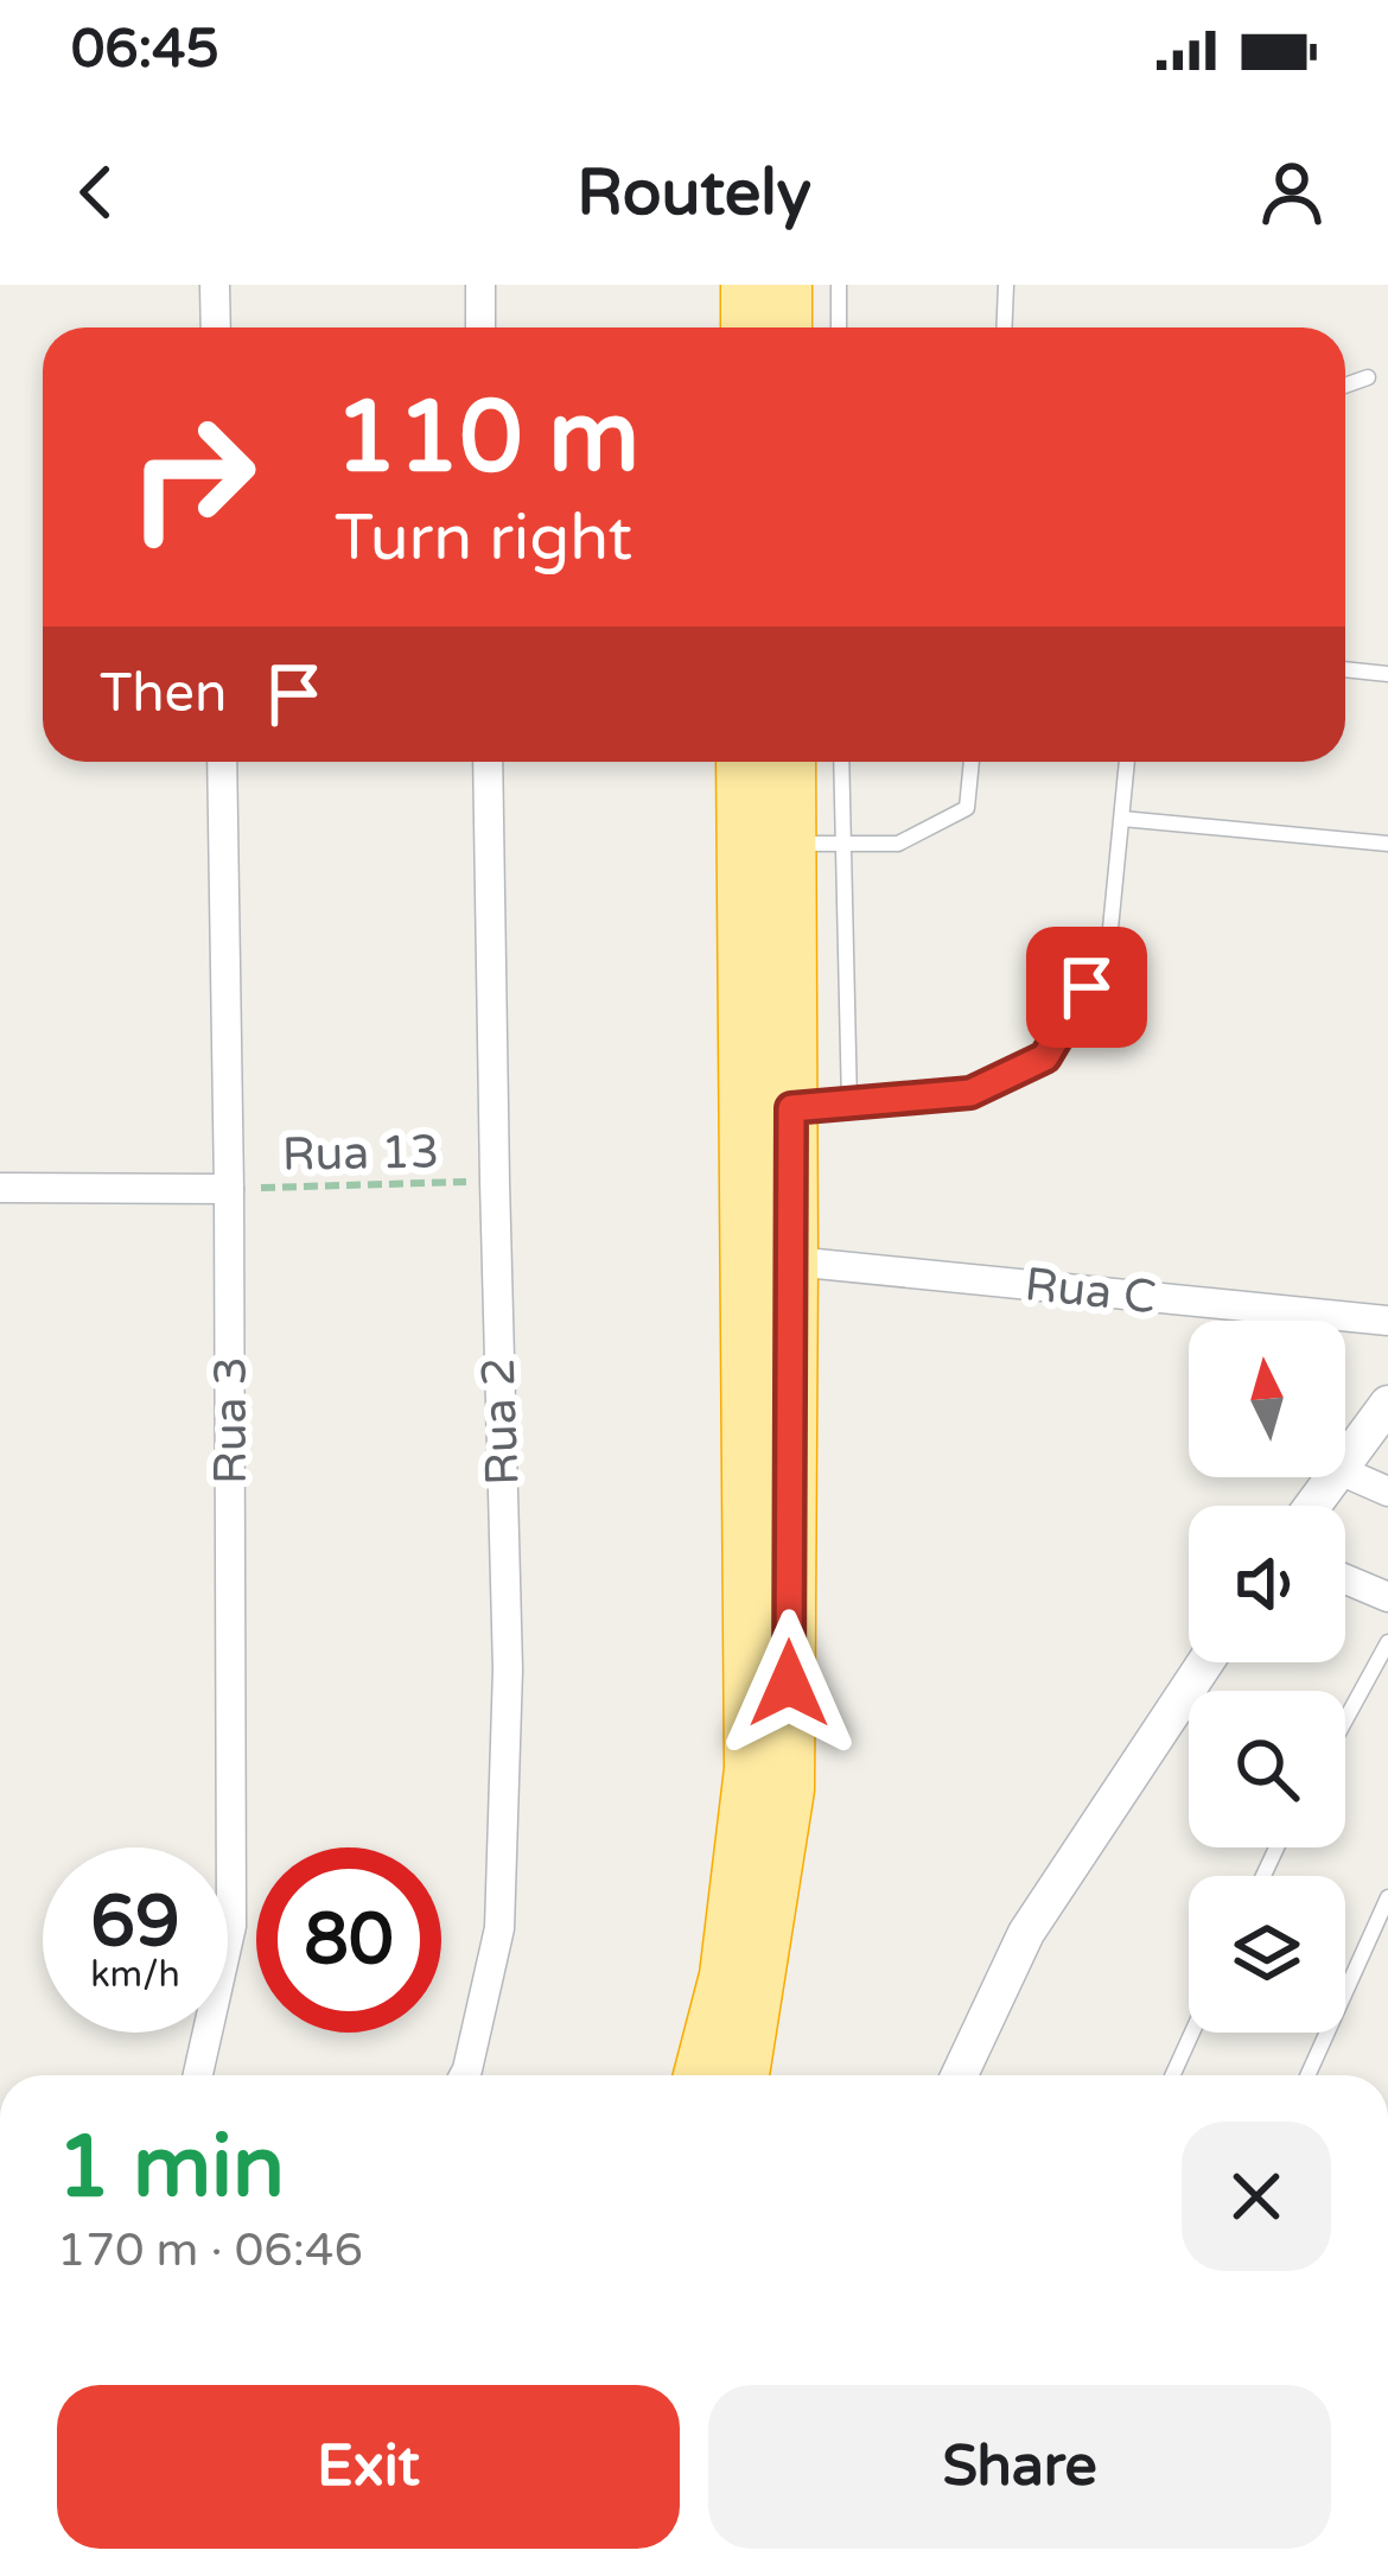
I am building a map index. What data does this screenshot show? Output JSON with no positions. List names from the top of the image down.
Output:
{
  "streets": {
    "street": ["Rua C", "Rua 3", "Rua 2"],
    "path": ["Rua 13"]
  },
  "crossings": [
    ["Rua 13", "Rua 3"],
    ["Rua 13", "Rua 2"]
  ],
  "north": "top",
  "page": {
    "status": "06:45",
    "header": "Routely",
    "turn": ["110 m", "Turn right"],
    "then": "Then",
    "speed": "69 km/h",
    "limit": "80",
    "heading": ["1 min", "170 m · 06:46"],
    "buttons": ["Exit", "Share"]
  }
}
